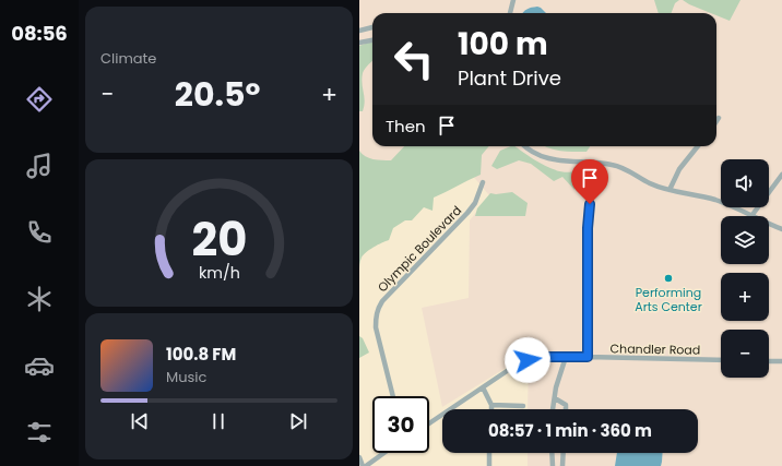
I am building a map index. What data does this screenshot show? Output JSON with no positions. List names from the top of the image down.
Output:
{
  "streets": {
    "street": ["Olympic Boulevard", "Chandler Road"]
  },
  "places": ["Performing Arts Center"],
  "page": {
    "tabs": "08:56",
    "tile": "Climate",
    "turn": ["100 m", "Plant Drive"],
    "heat": ["−", "20.5°", "+"],
    "then": "Then",
    "map_buttons": ["+", "−"],
    "song": ["100.8 FM", "Music"],
    "limit": "30",
    "trip": "08:57 · 1 min · 360 m",
    "gauge": ["20", "km/h"]
  }
}
